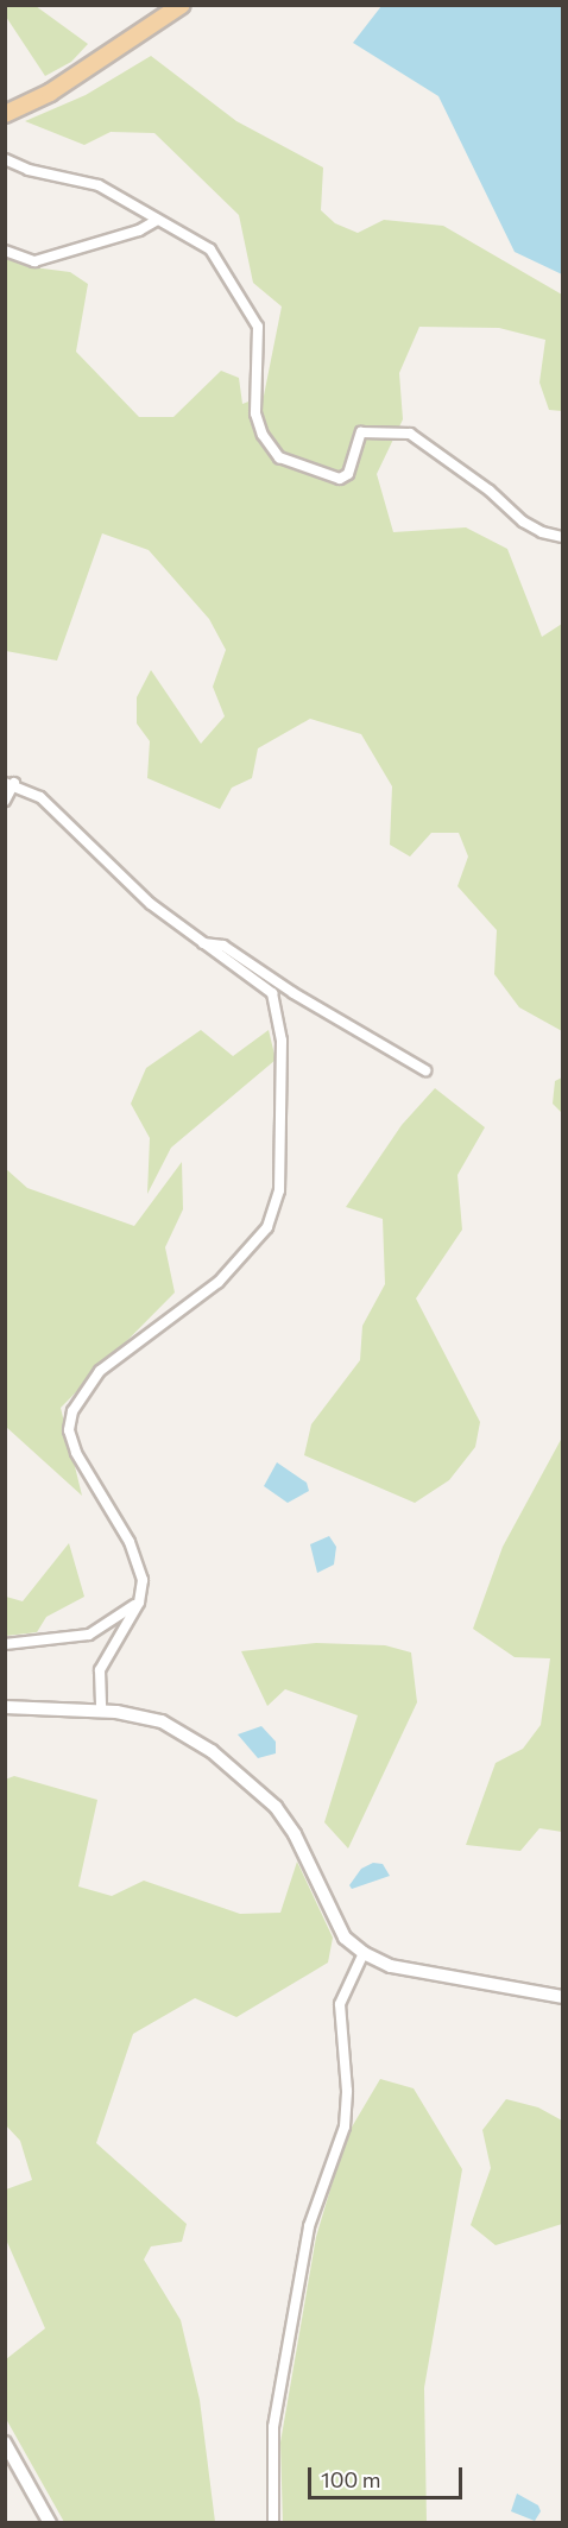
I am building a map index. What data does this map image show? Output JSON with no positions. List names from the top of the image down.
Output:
{
  "scale_bar": "100 m"
}
